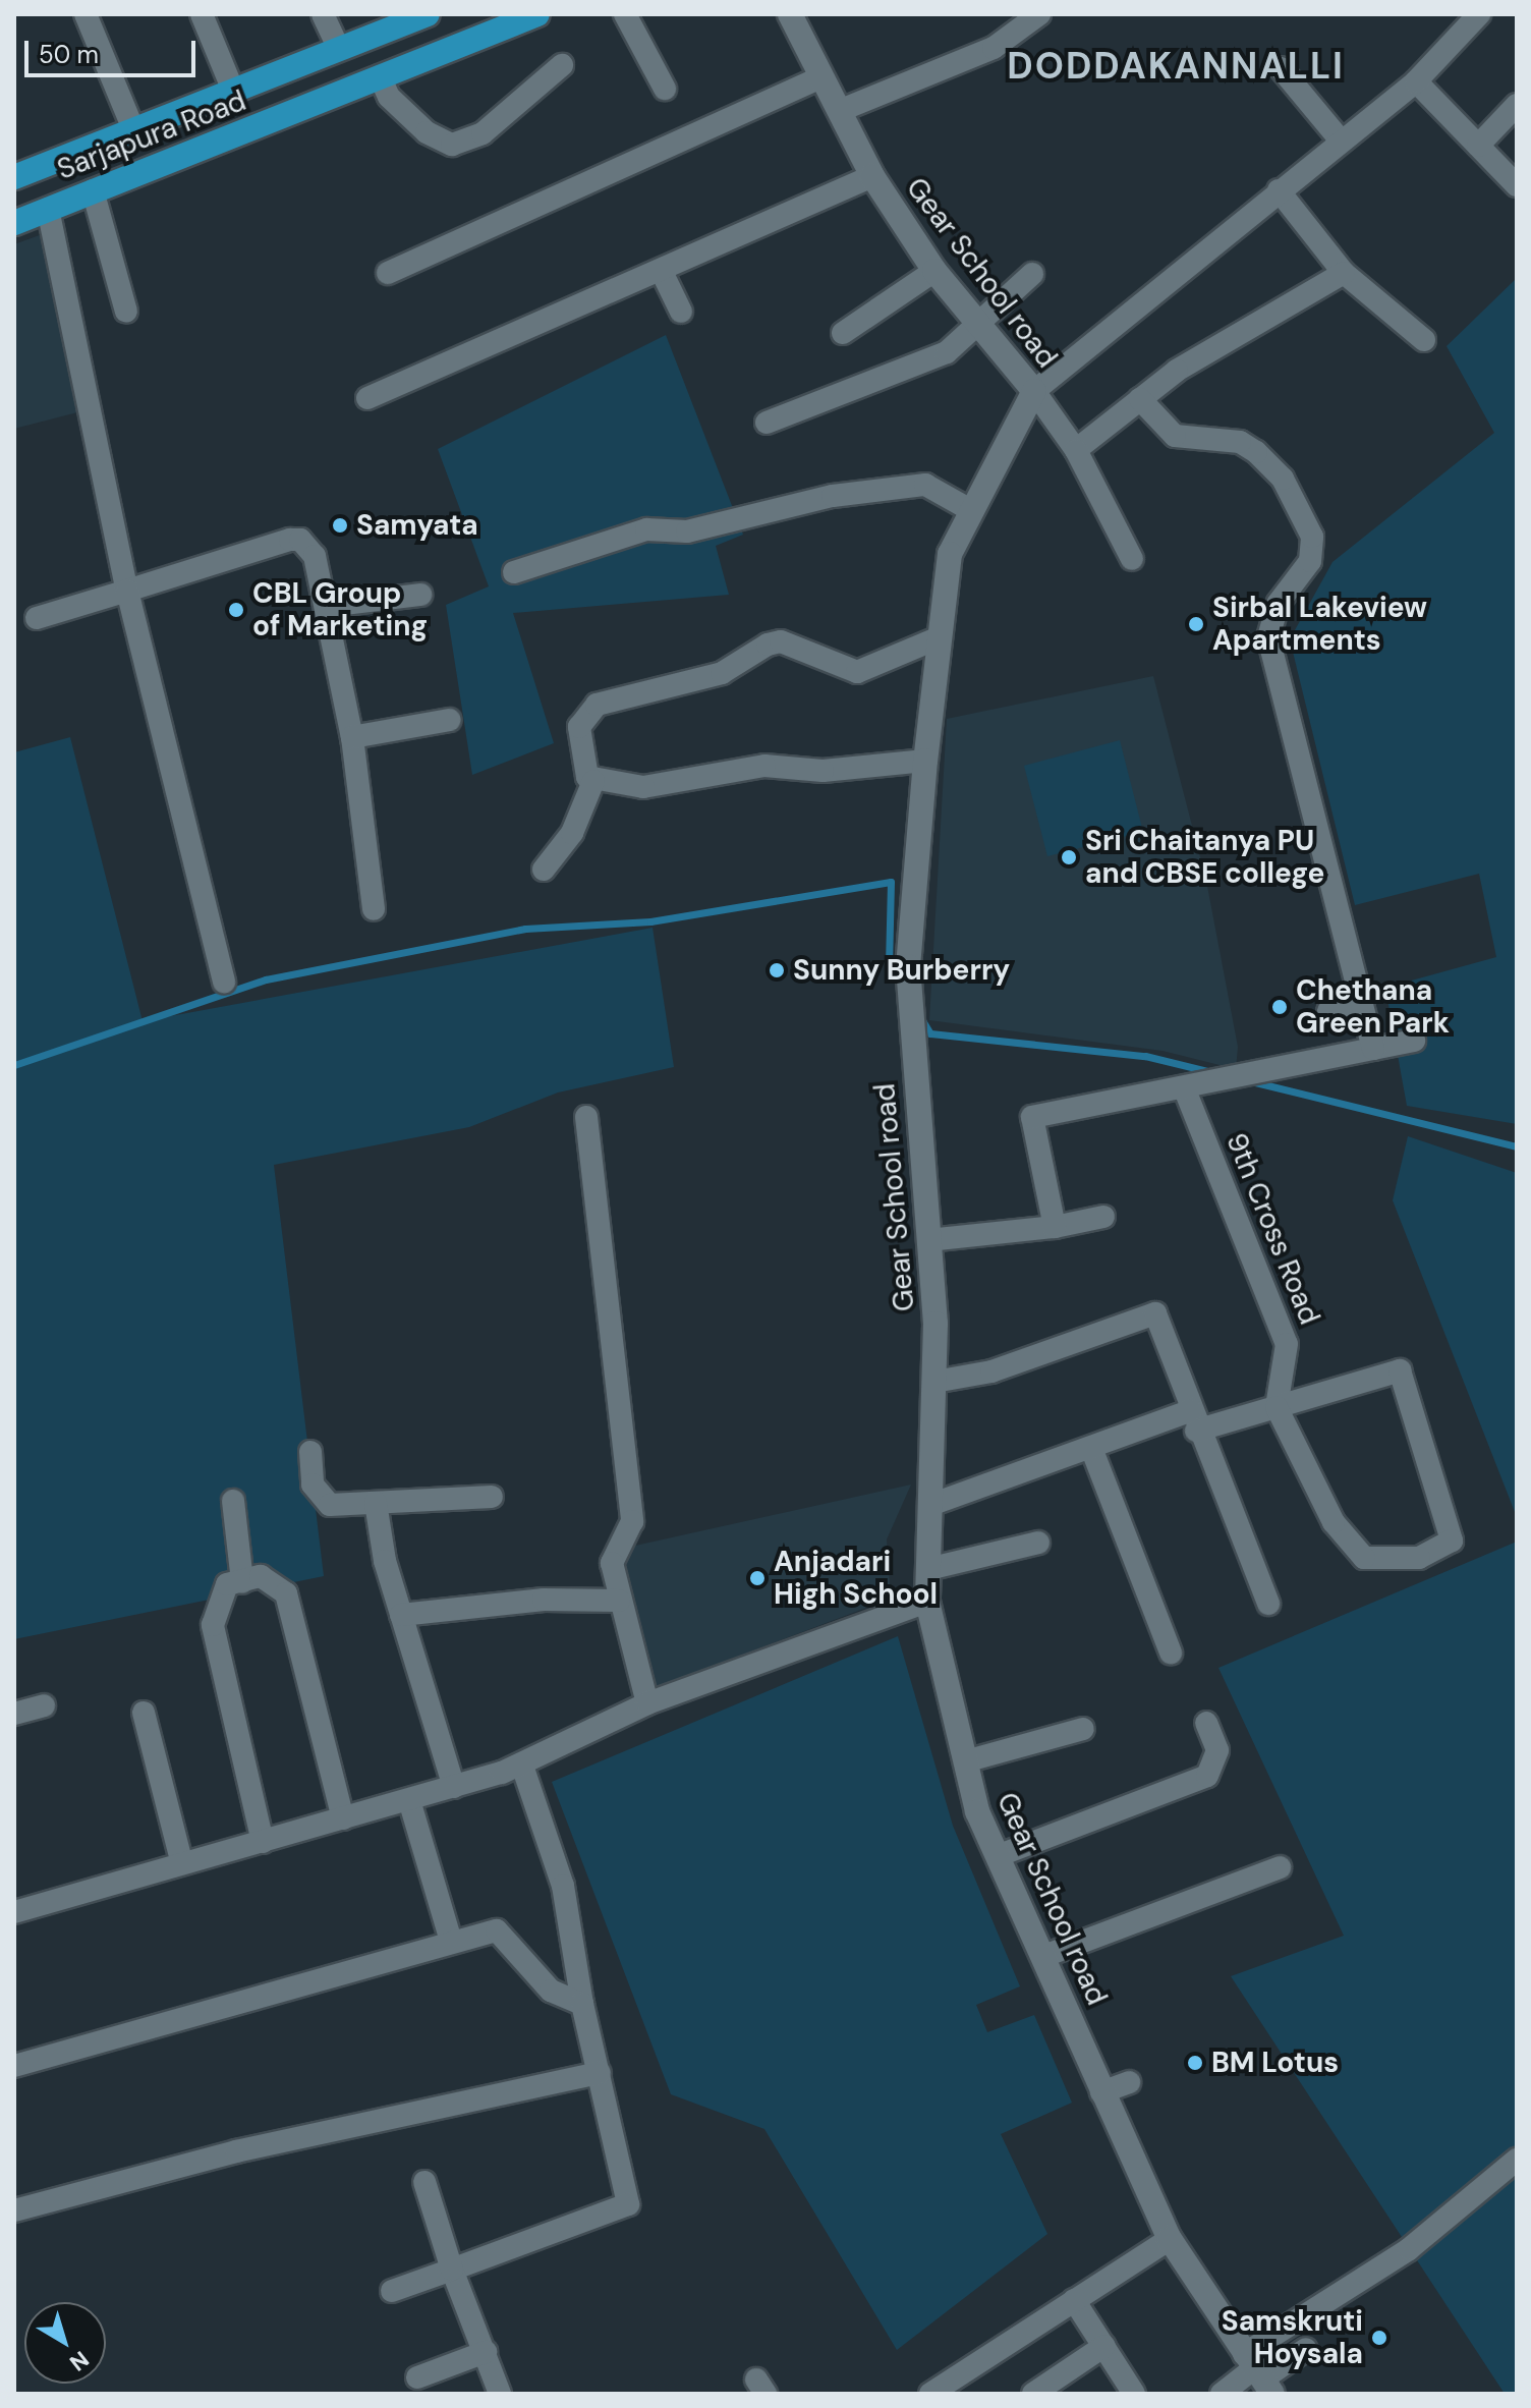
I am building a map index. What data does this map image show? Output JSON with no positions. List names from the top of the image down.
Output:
{
  "streets": {
    "main road": ["Sarjapura Road", "Gear School road"],
    "street": ["9th Cross Road"]
  },
  "districts": ["DODDAKANNALLI"],
  "places": [
    "Samyata",
    "CBL Group of Marketing",
    "Sirbal Lakeview Apartments",
    "Sri Chaitanya PU and CBSE college",
    "Sunny Burberry",
    "Chethana Green Park",
    "Anjadari High School",
    "BM Lotus",
    "Samskruti Hoysala"
  ],
  "scale_bar": "50 m",
  "north": "bottom right"
}
